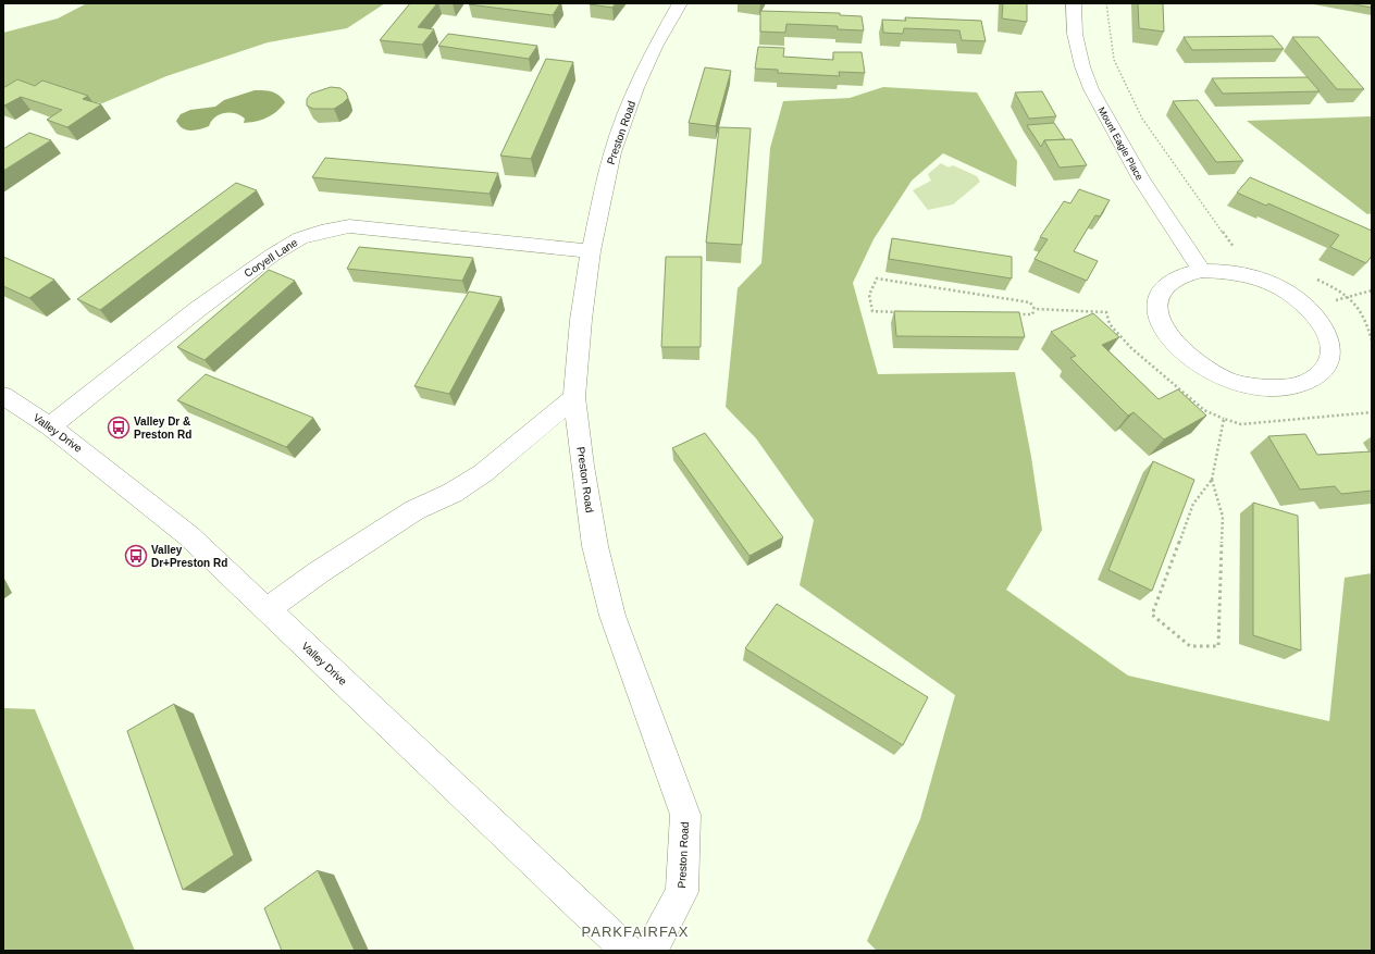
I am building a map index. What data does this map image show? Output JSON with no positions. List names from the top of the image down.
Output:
{
  "streets": {
    "street": [
      "Preston Road",
      "Mount Eagle Place",
      "Coryell Lane",
      "Valley Drive"
    ]
  },
  "crossings": [
    ["Preston Road", "Coryell Lane"],
    ["Coryell Lane", "Valley Drive"]
  ],
  "districts": ["PARKFAIRFAX"],
  "places": {
    "bus stop": ["Valley Dr & Preston Rd", "Valley Dr+Preston Rd"]
  }
}
